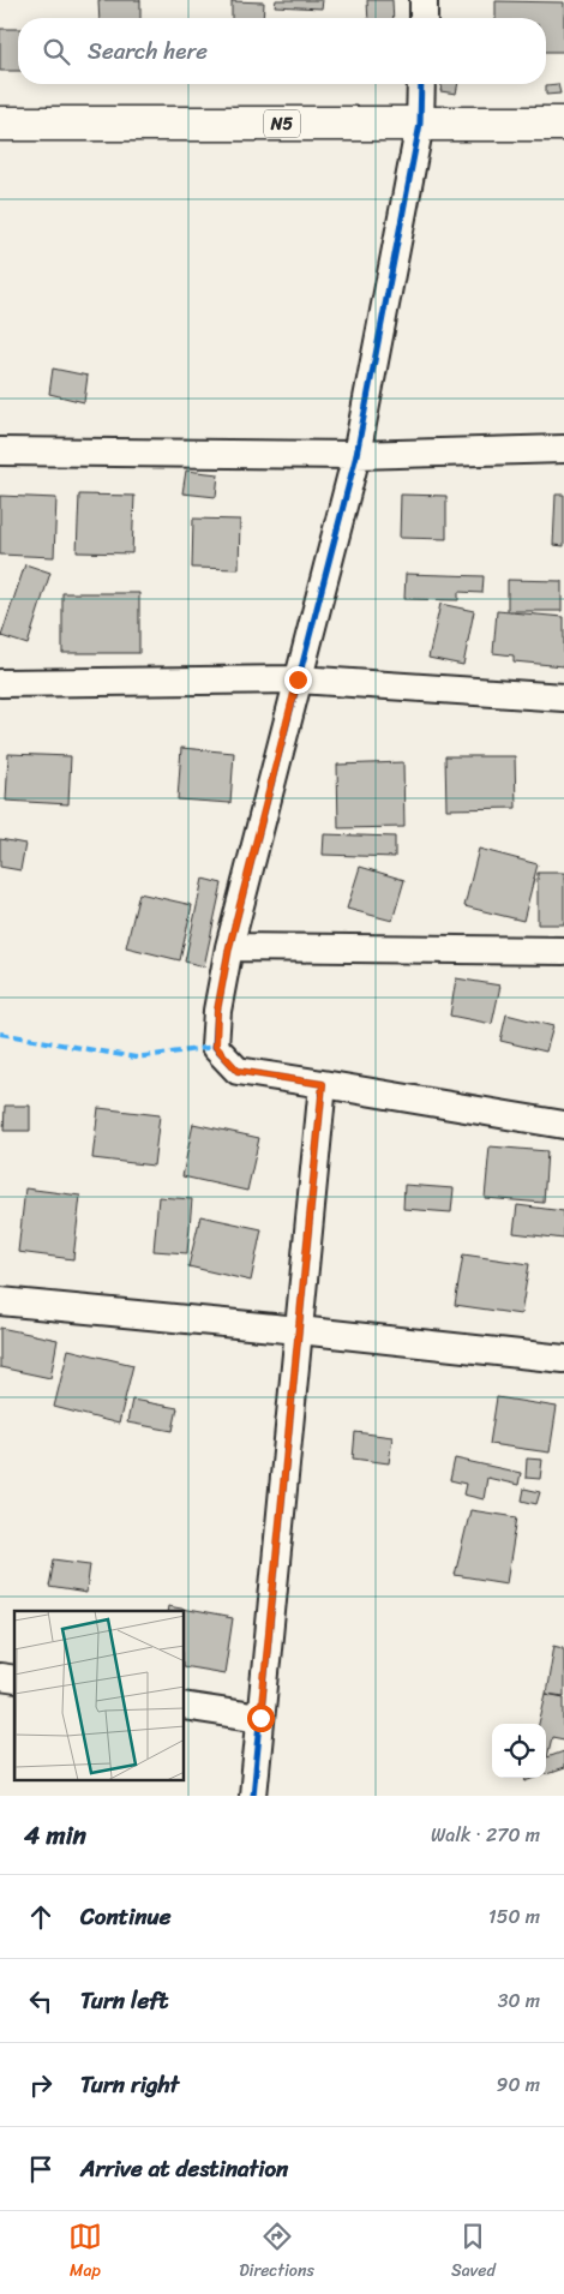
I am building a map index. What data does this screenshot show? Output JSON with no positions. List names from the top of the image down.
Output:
{
  "streets": {
    "highway": ["N5"]
  },
  "page": {
    "search": "Search here",
    "heading": ["4 min", "Walk · 270 m"],
    "list": [
      ["Continue", "150 m"],
      ["Turn left", "30 m"],
      ["Turn right", "90 m"],
      "Arrive at destination"
    ],
    "nav": ["Map", "Directions", "Saved"]
  }
}
